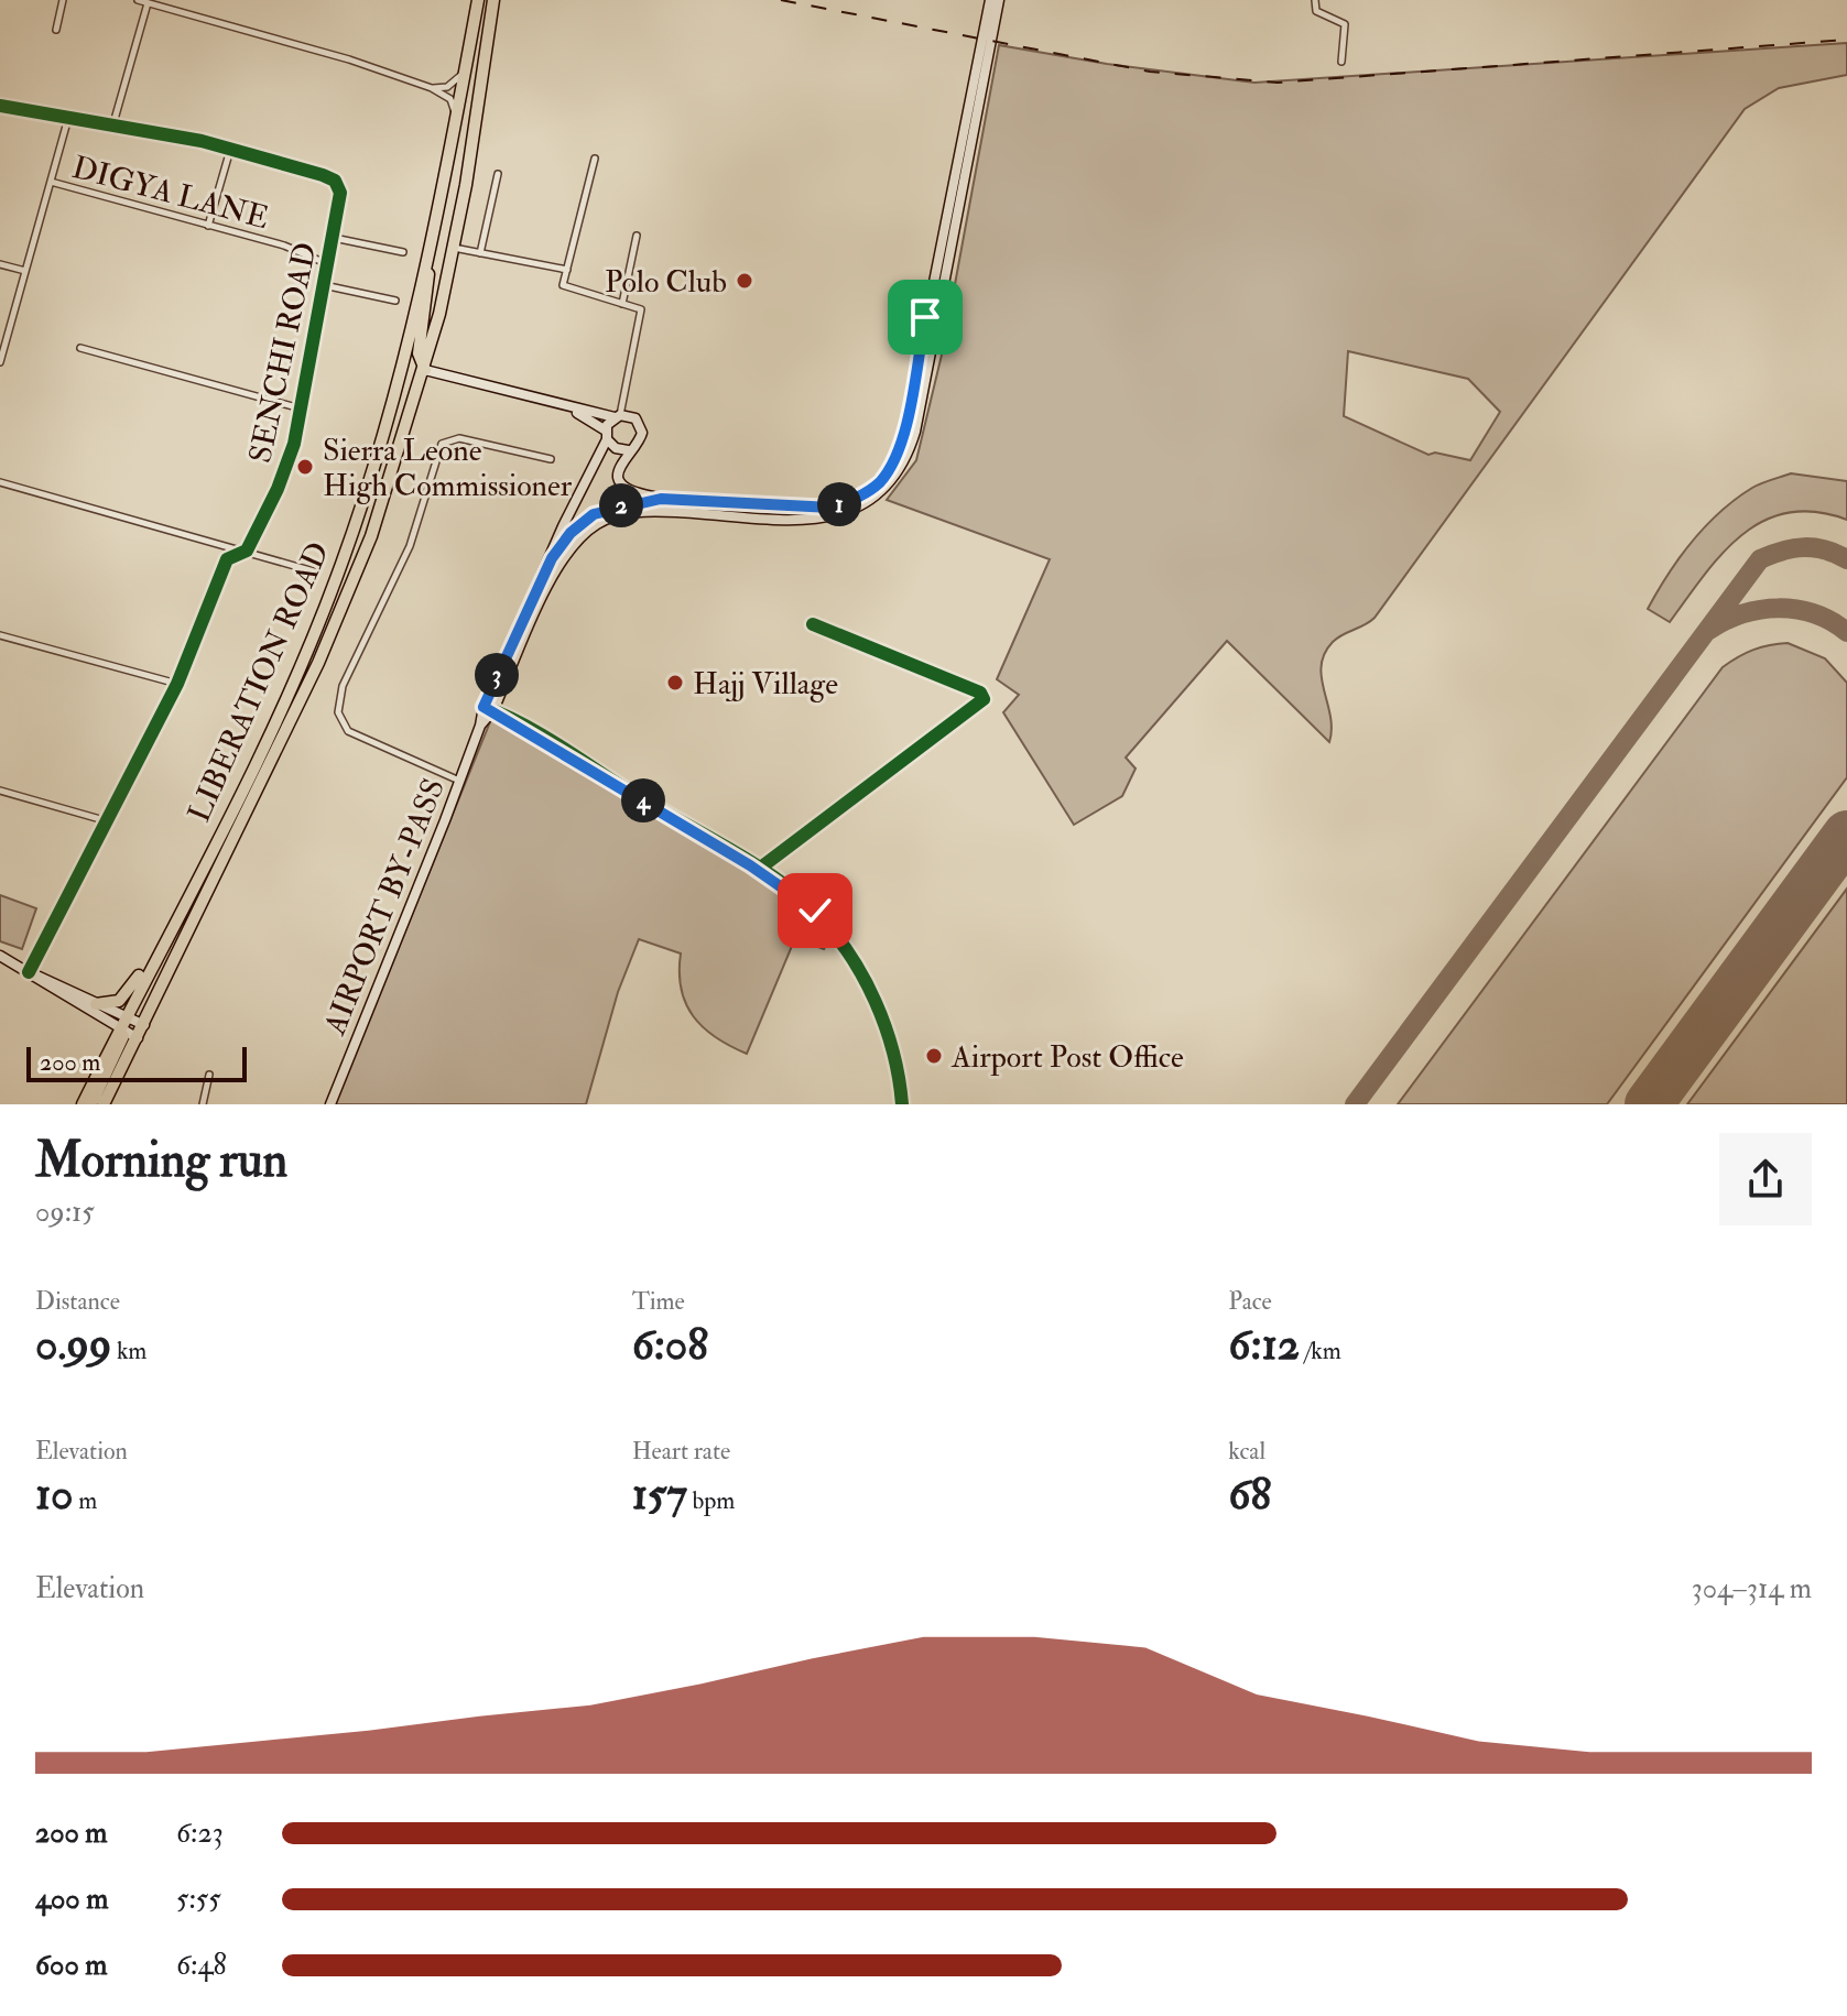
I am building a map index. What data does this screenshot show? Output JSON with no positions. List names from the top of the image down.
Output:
{
  "streets": {
    "highway": ["LIBERATION ROAD"],
    "main road": ["AIRPORT BY-PASS"],
    "street": ["DIGYA LANE", "SENCHI ROAD"]
  },
  "crossings": [
    ["DIGYA LANE", "SENCHI ROAD"]
  ],
  "places": [
    "Polo Club",
    "Sierra Leone High Commissioner",
    "Hajj Village",
    "Airport Post Office"
  ],
  "scale_bar": "200 m",
  "page": {
    "pins": [
      "1",
      "2",
      "3",
      "4"
    ],
    "scale": "200 m",
    "heading": ["Morning run", "09:15"],
    "stats": [
      ["Distance", "0.99 km"],
      ["Time", "6:08"],
      ["Pace", "6:12 /km"],
      ["Elevation", "10 m"],
      ["Heart rate", "157 bpm"],
      ["kcal", "68"]
    ],
    "chart": ["Elevation", "304–314 m"],
    "list": [
      {
        "name": "200 m",
        "note": "6:23"
      },
      {
        "name": "400 m",
        "note": "5:55"
      },
      {
        "name": "600 m",
        "note": "6:48"
      }
    ]
  }
}
